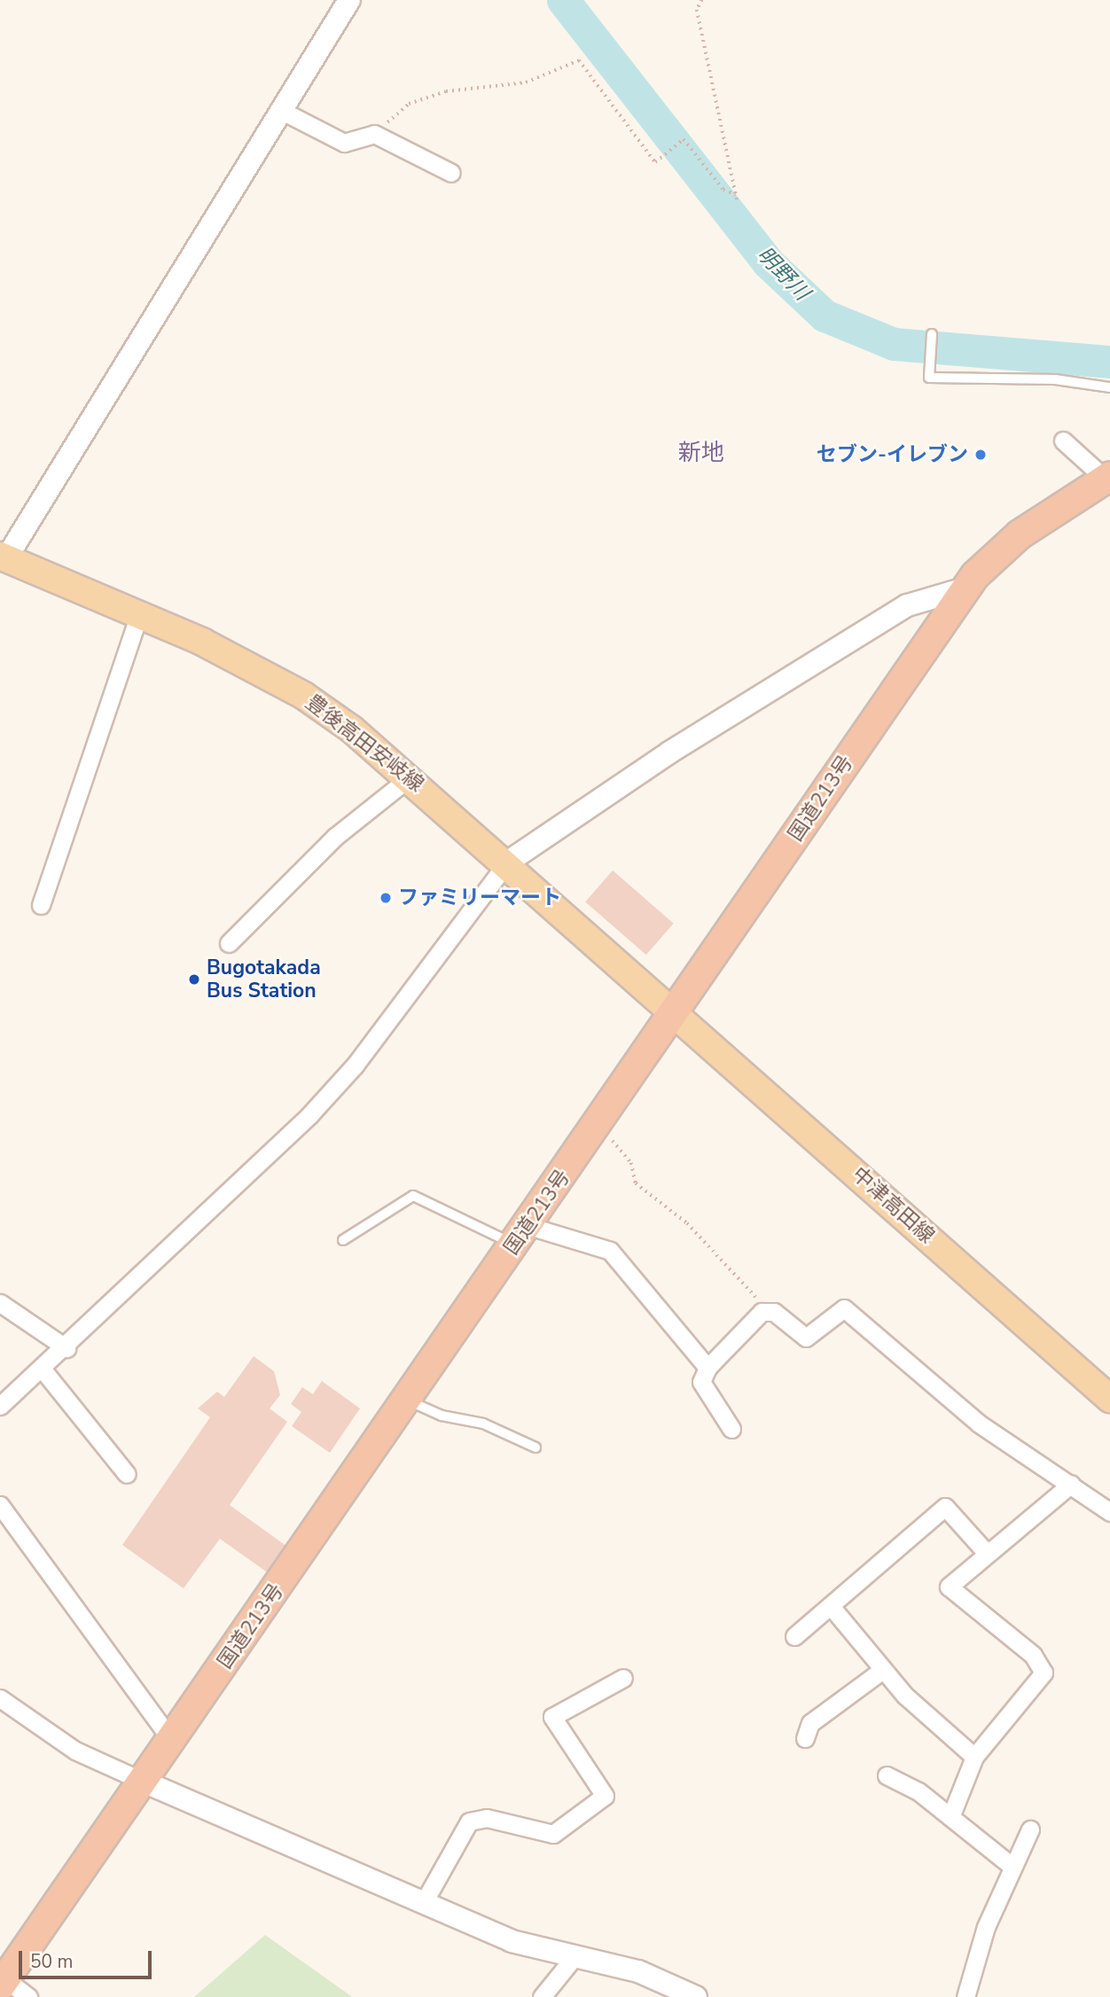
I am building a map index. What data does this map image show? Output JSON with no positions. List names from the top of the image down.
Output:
{
  "streets": {
    "highway": ["国道213号"],
    "main road": ["豊後高田安岐線", "中津高田線"]
  },
  "crossings": [
    ["豊後高田安岐線", "国道213号"],
    ["豊後高田安岐線", "中津高田線"],
    ["国道213号", "中津高田線"]
  ],
  "districts": ["新地"],
  "water": ["明野川"],
  "places": ["セブン-イレブン", "ファミリーマート", "Bugotakada Bus Station"],
  "scale_bar": "50 m"
}
